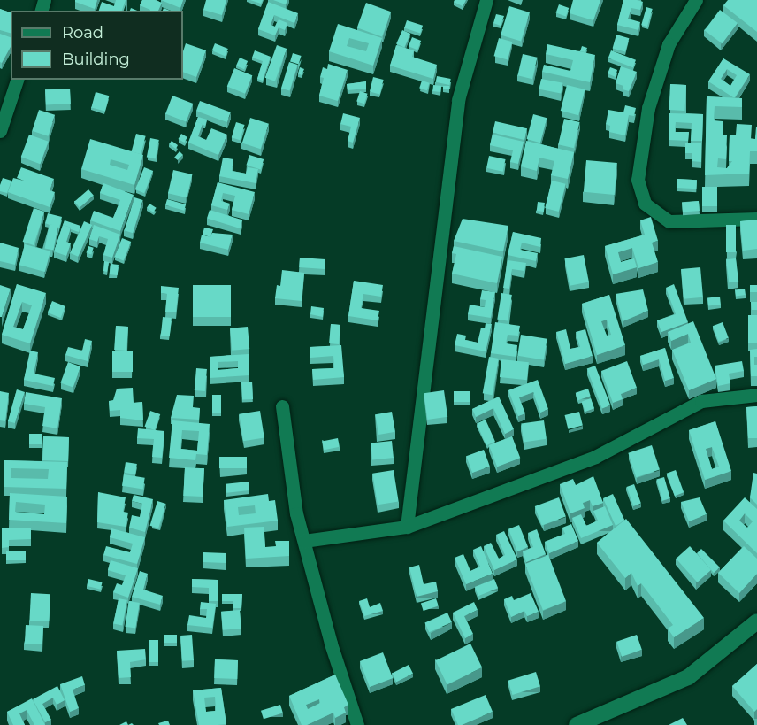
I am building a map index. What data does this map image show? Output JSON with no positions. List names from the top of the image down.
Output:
{
  "legend": ["Road", "Building"]
}
